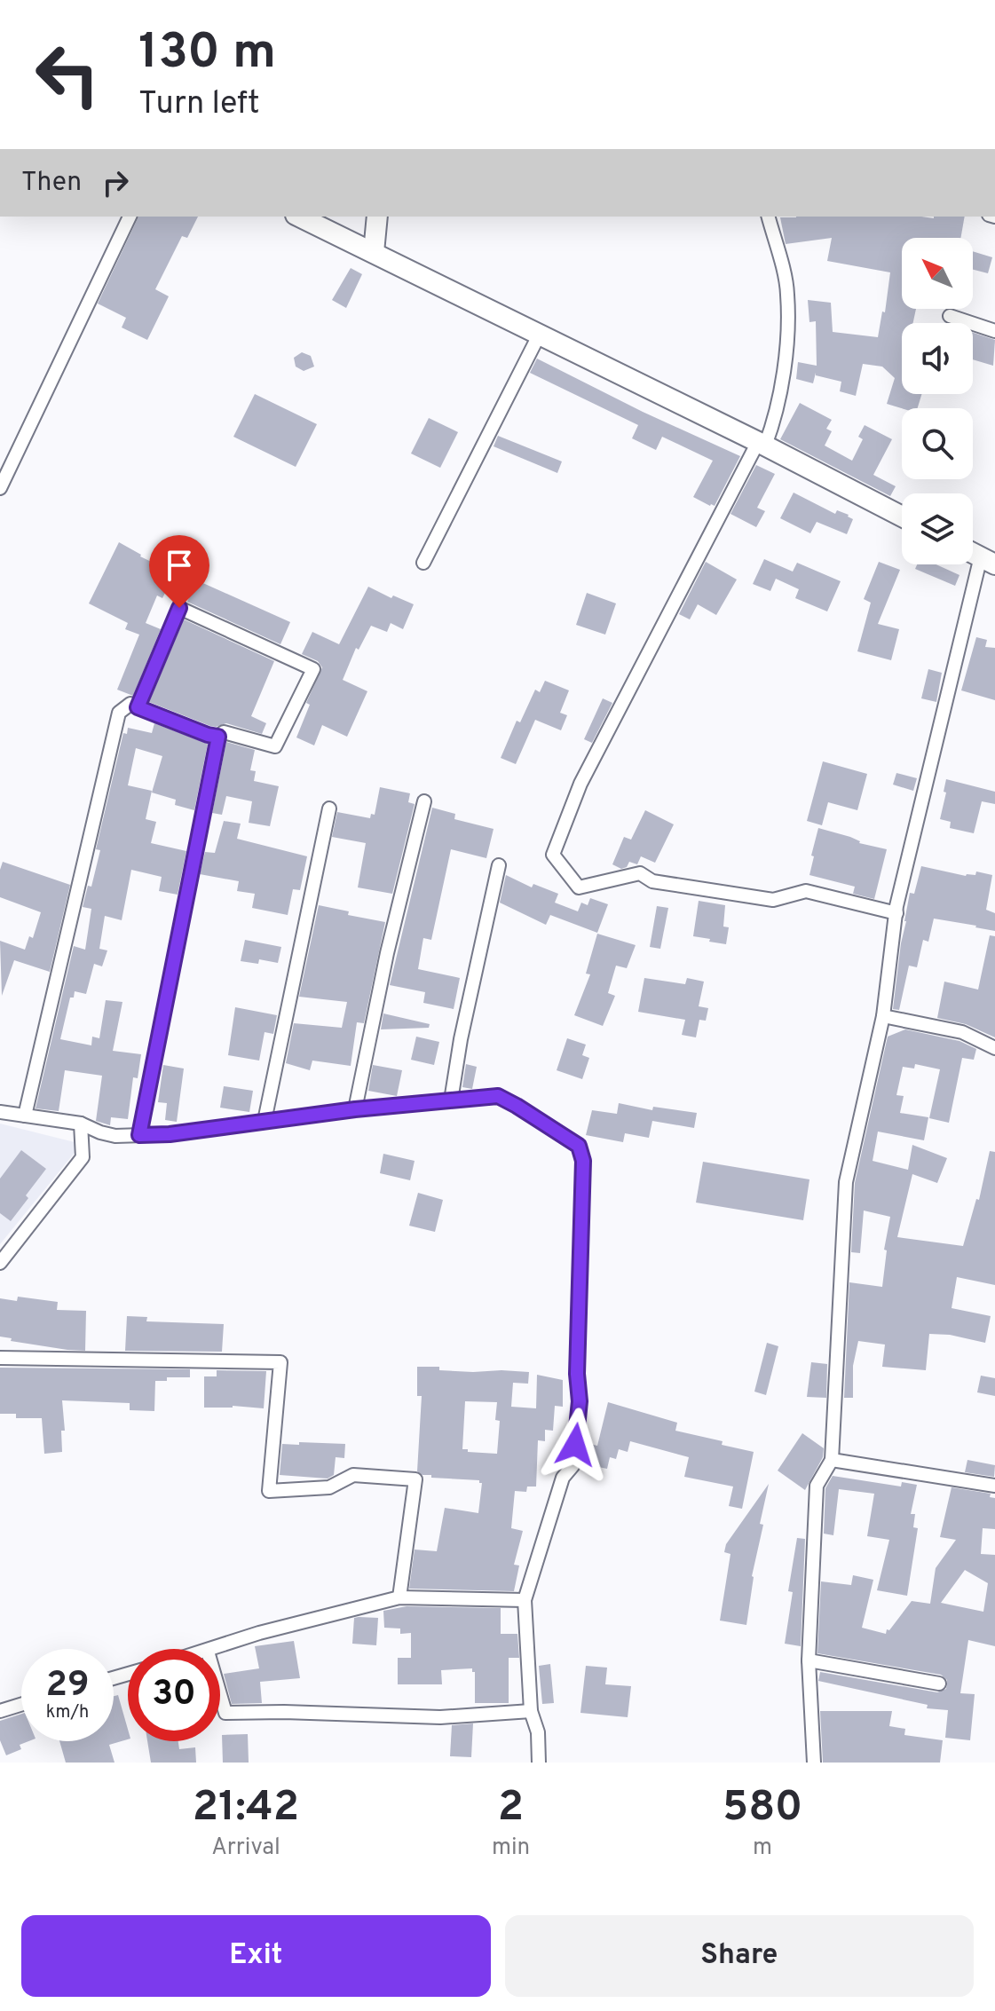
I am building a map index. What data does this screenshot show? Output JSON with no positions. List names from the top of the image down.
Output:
{
  "north": "top left",
  "page": {
    "turn": ["130 m", "Turn left"],
    "then": "Then",
    "speed": "29 km/h",
    "limit": "30",
    "eta": [
      "21:42",
      "Arrival",
      "2",
      "min",
      "580",
      "m"
    ],
    "buttons": ["Exit", "Share"]
  }
}
